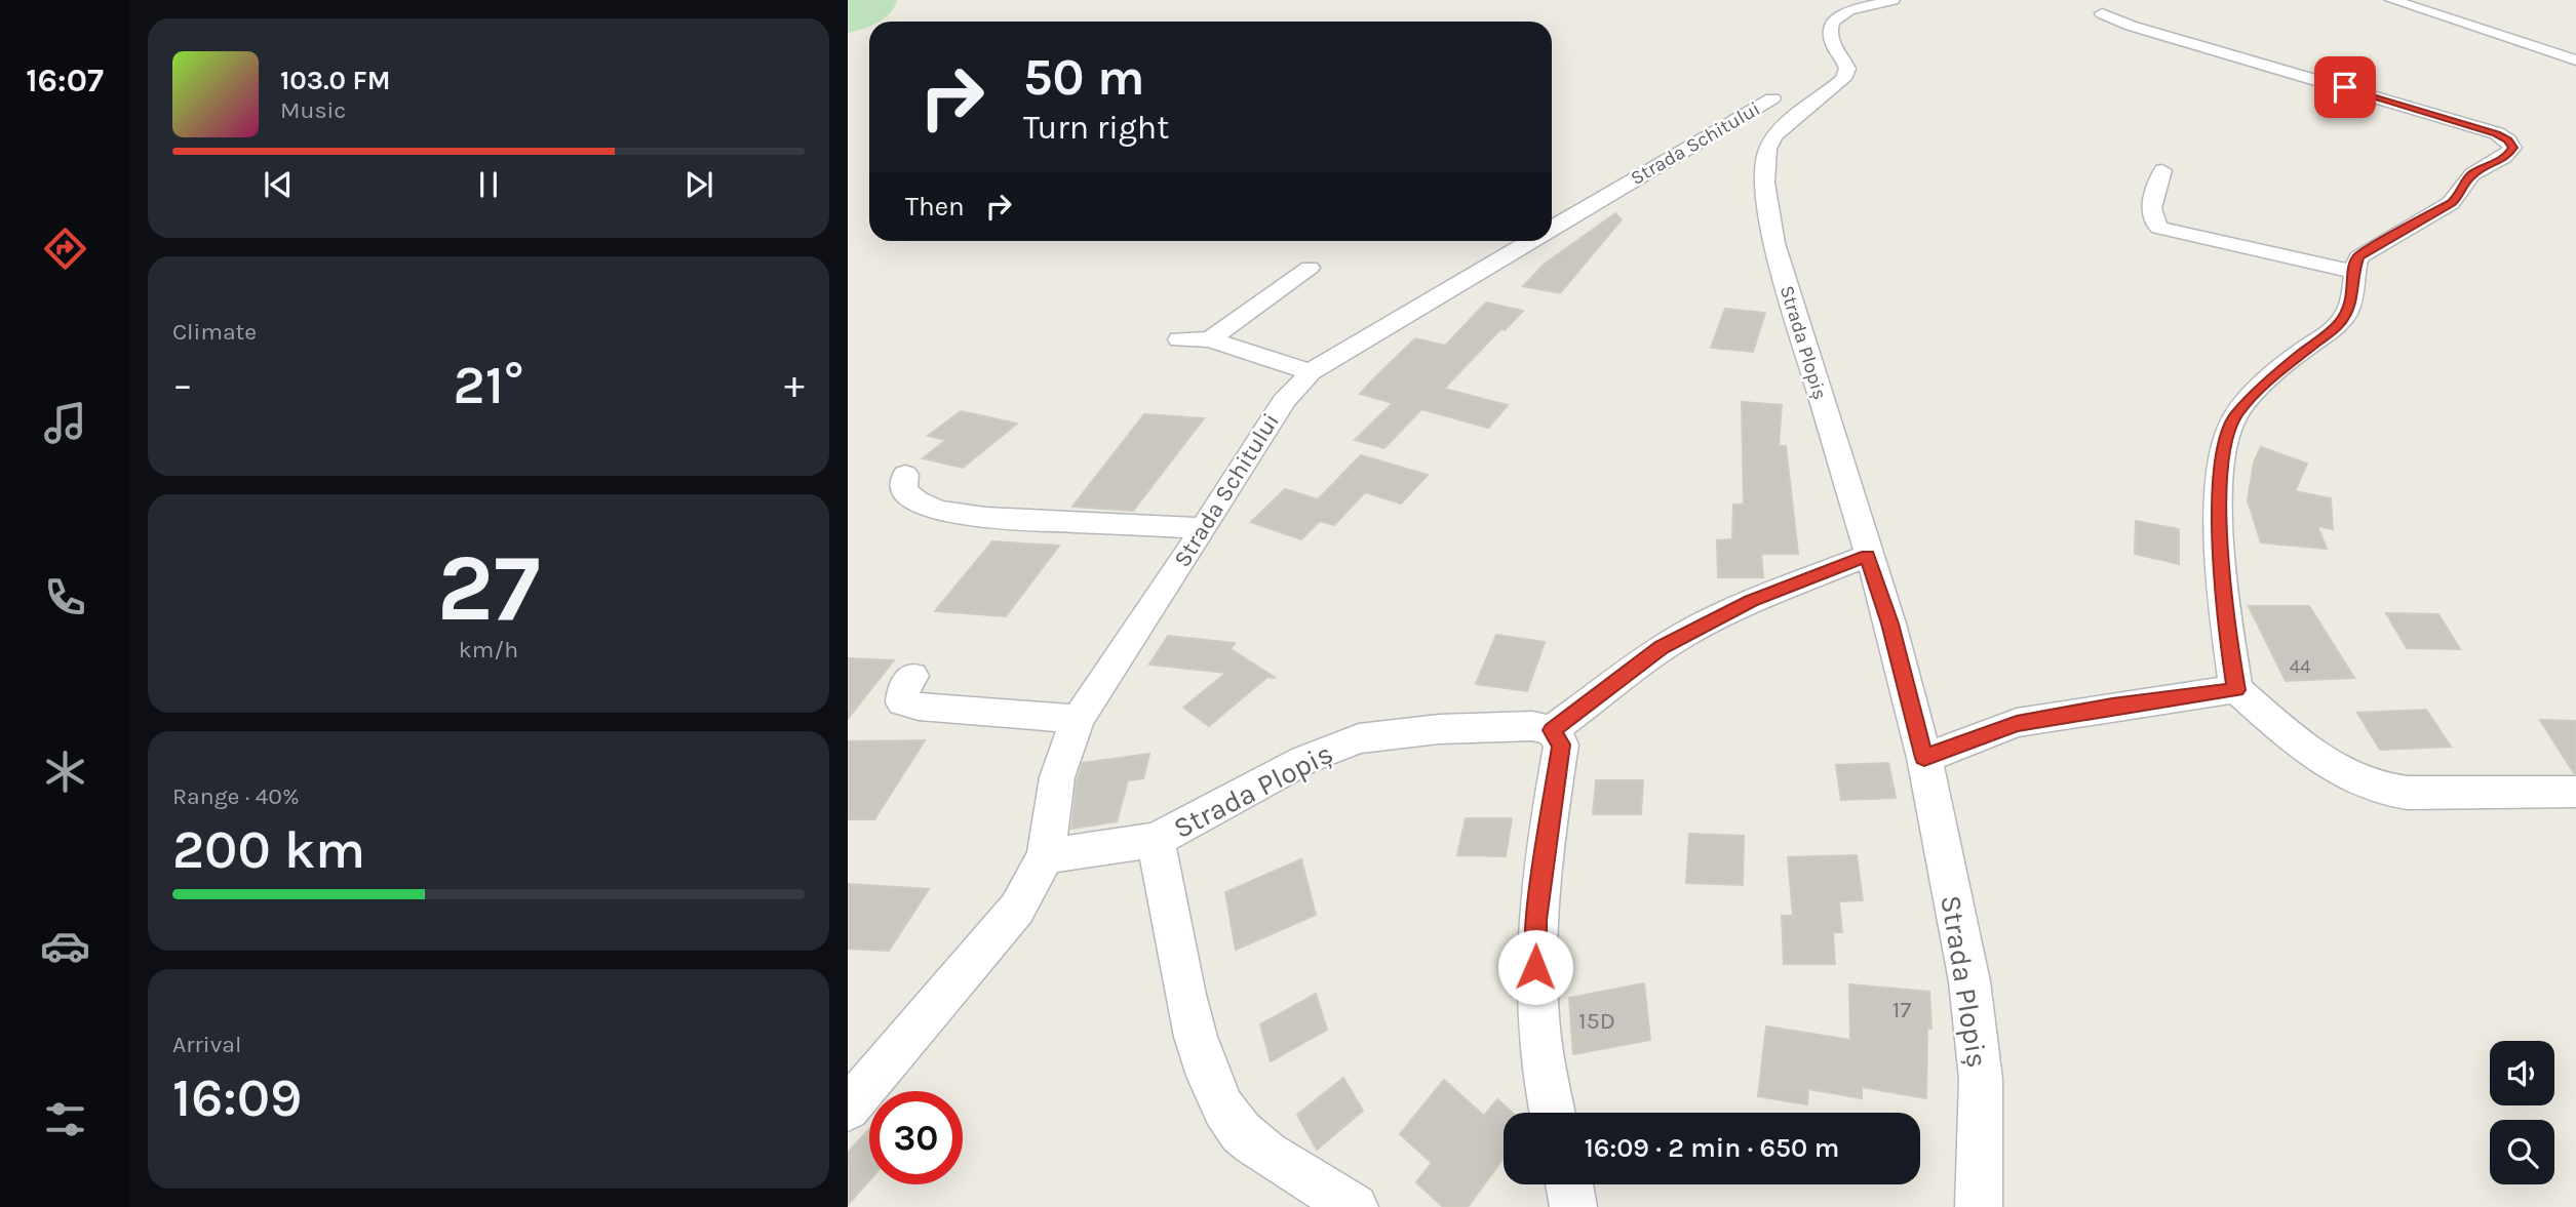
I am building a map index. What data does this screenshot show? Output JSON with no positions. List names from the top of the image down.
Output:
{
  "streets": {
    "street": ["Strada Schitului", "Strada Plopiș"]
  },
  "house_numbers": ["44", "17", "15D"],
  "page": {
    "tabs": "16:07",
    "turn": ["50 m", "Turn right"],
    "song": ["103.0 FM", "Music"],
    "then": "Then",
    "tile": [
      "Climate",
      ["27", "km/h"],
      ["Range · 40%", "200 km"],
      ["Arrival", "16:09"]
    ],
    "heat": ["−", "21°", "+"],
    "limit": "30",
    "trip": "16:09 · 2 min · 650 m"
  }
}
